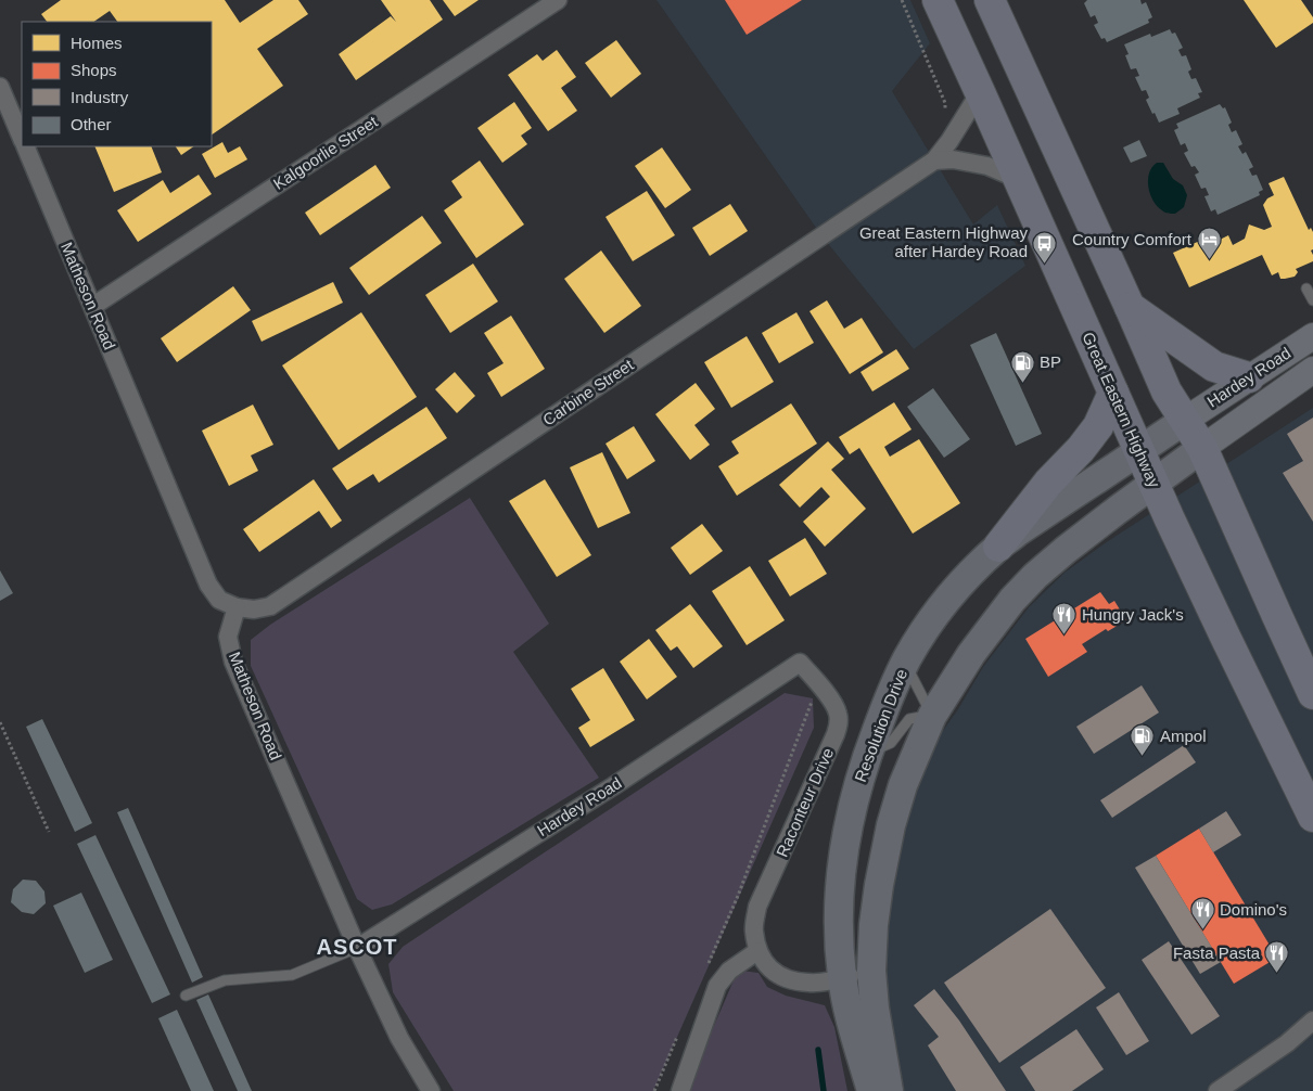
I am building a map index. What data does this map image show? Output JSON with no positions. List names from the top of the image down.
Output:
{
  "streets": {
    "highway": ["Great Eastern Highway"],
    "main road": ["Hardey Road", "Resolution Drive"],
    "street": [
      "Kalgoorlie Street",
      "Matheson Road",
      "Carbine Street",
      "Raconteur Drive"
    ]
  },
  "crossings": [
    ["Kalgoorlie Street", "Matheson Road"],
    ["Matheson Road", "Hardey Road"],
    ["Matheson Road", "Carbine Street"],
    ["Hardey Road", "Resolution Drive"],
    ["Hardey Road", "Raconteur Drive"],
    ["Carbine Street", "Great Eastern Highway"],
    ["Great Eastern Highway", "Resolution Drive"]
  ],
  "districts": ["ASCOT"],
  "places": {
    "hotel": ["Country Comfort"],
    "bus stop": ["Great Eastern Highway after Hardey Road"],
    "fuel station": ["BP", "Ampol"],
    "restaurant": ["Hungry Jack's", "Domino's", "Fasta Pasta"]
  },
  "legend": [
    "Homes",
    "Shops",
    "Industry",
    "Other"
  ]
}
